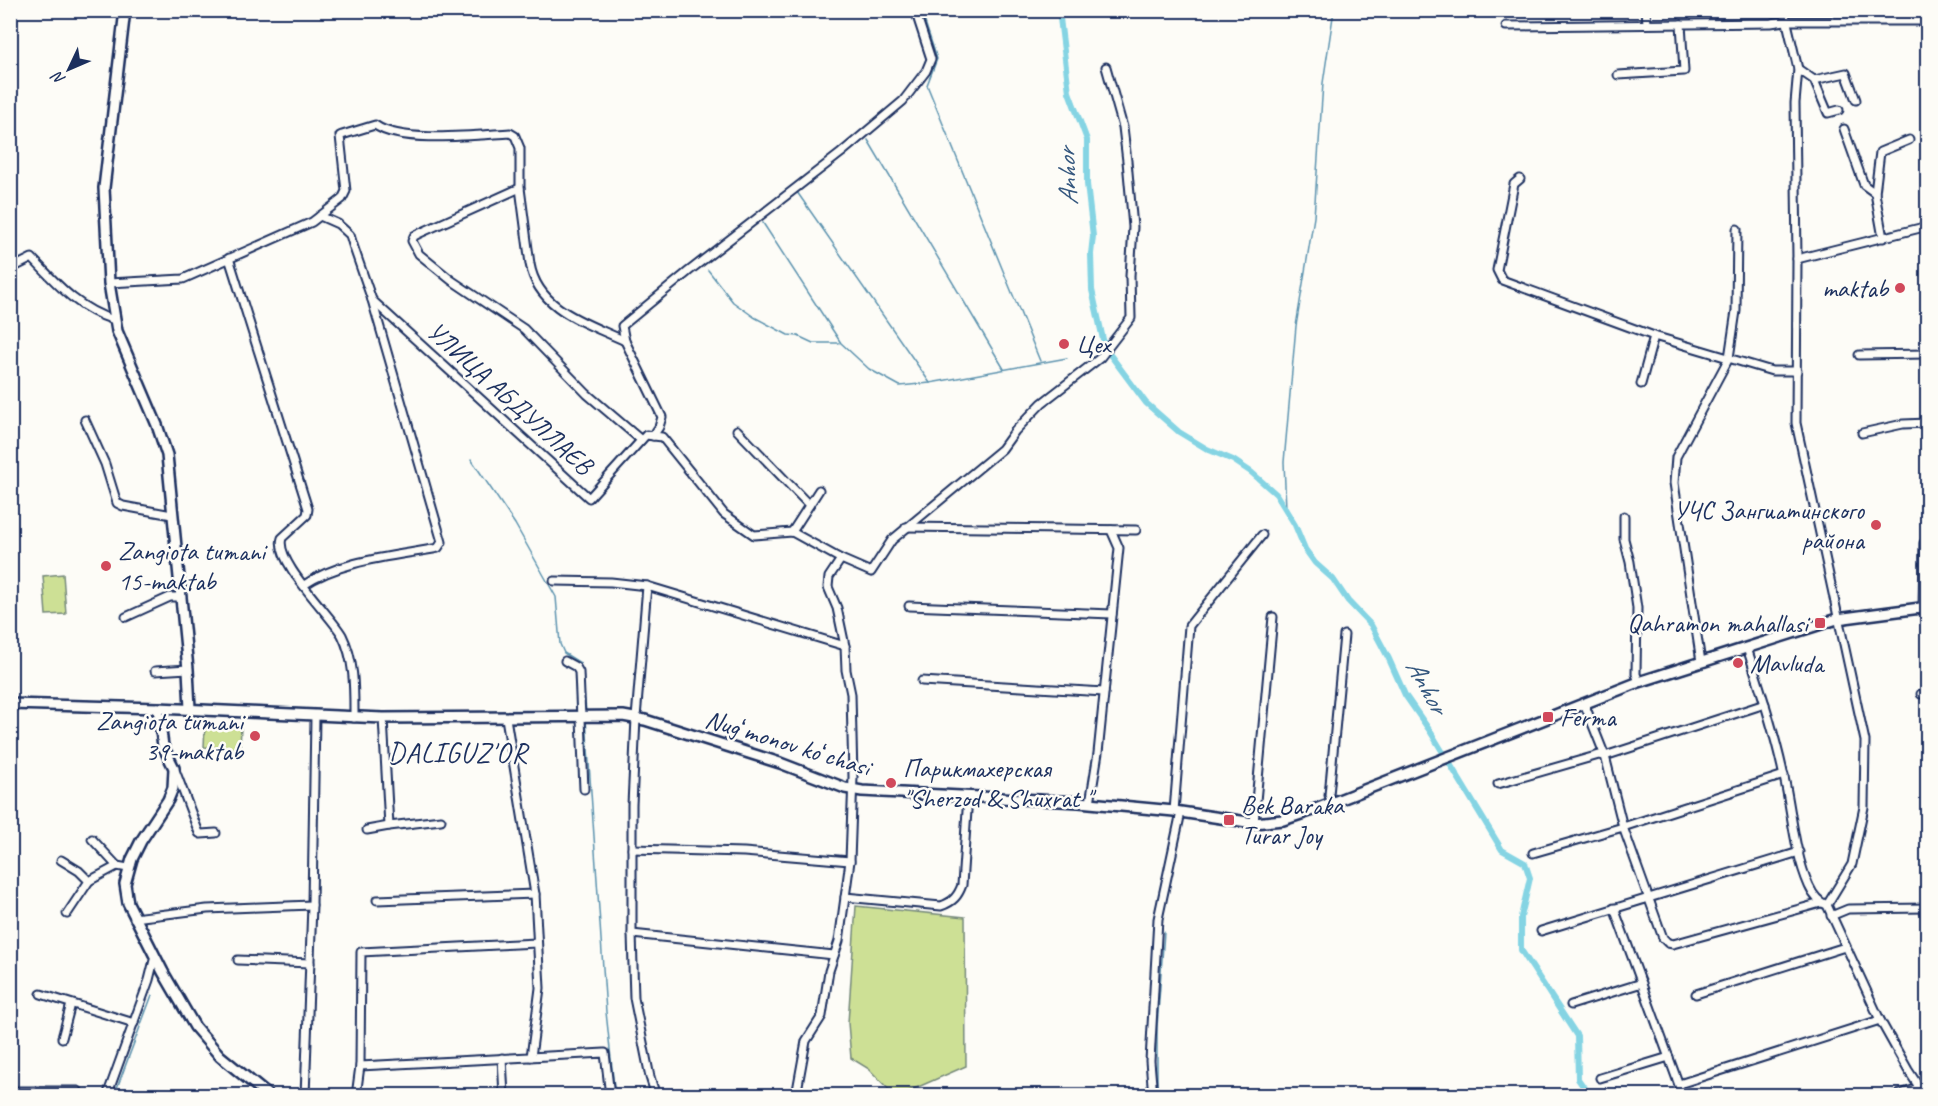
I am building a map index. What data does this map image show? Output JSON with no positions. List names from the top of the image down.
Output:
{
  "streets": {
    "main road": ["Nugʻmonov koʻchasi"],
    "street": ["УЛИЦА АБДУЛЛАЕВ"]
  },
  "districts": ["DALIGUZ'OR"],
  "water": ["Anhor"],
  "places": {
    "other": [
      "maktab",
      "Цех",
      "УЧС Зангиатинского района",
      "Zangiota tumani 15-maktab",
      "Mavluda",
      "Zangiota tumani 39-maktab",
      "Парикмахерская \"Sherzod & Shuxrat \""
    ],
    "transit": ["Qahramon mahallasi", "Ferma", "Bek Baraka Turar Joy"]
  },
  "north": "bottom left"
}
